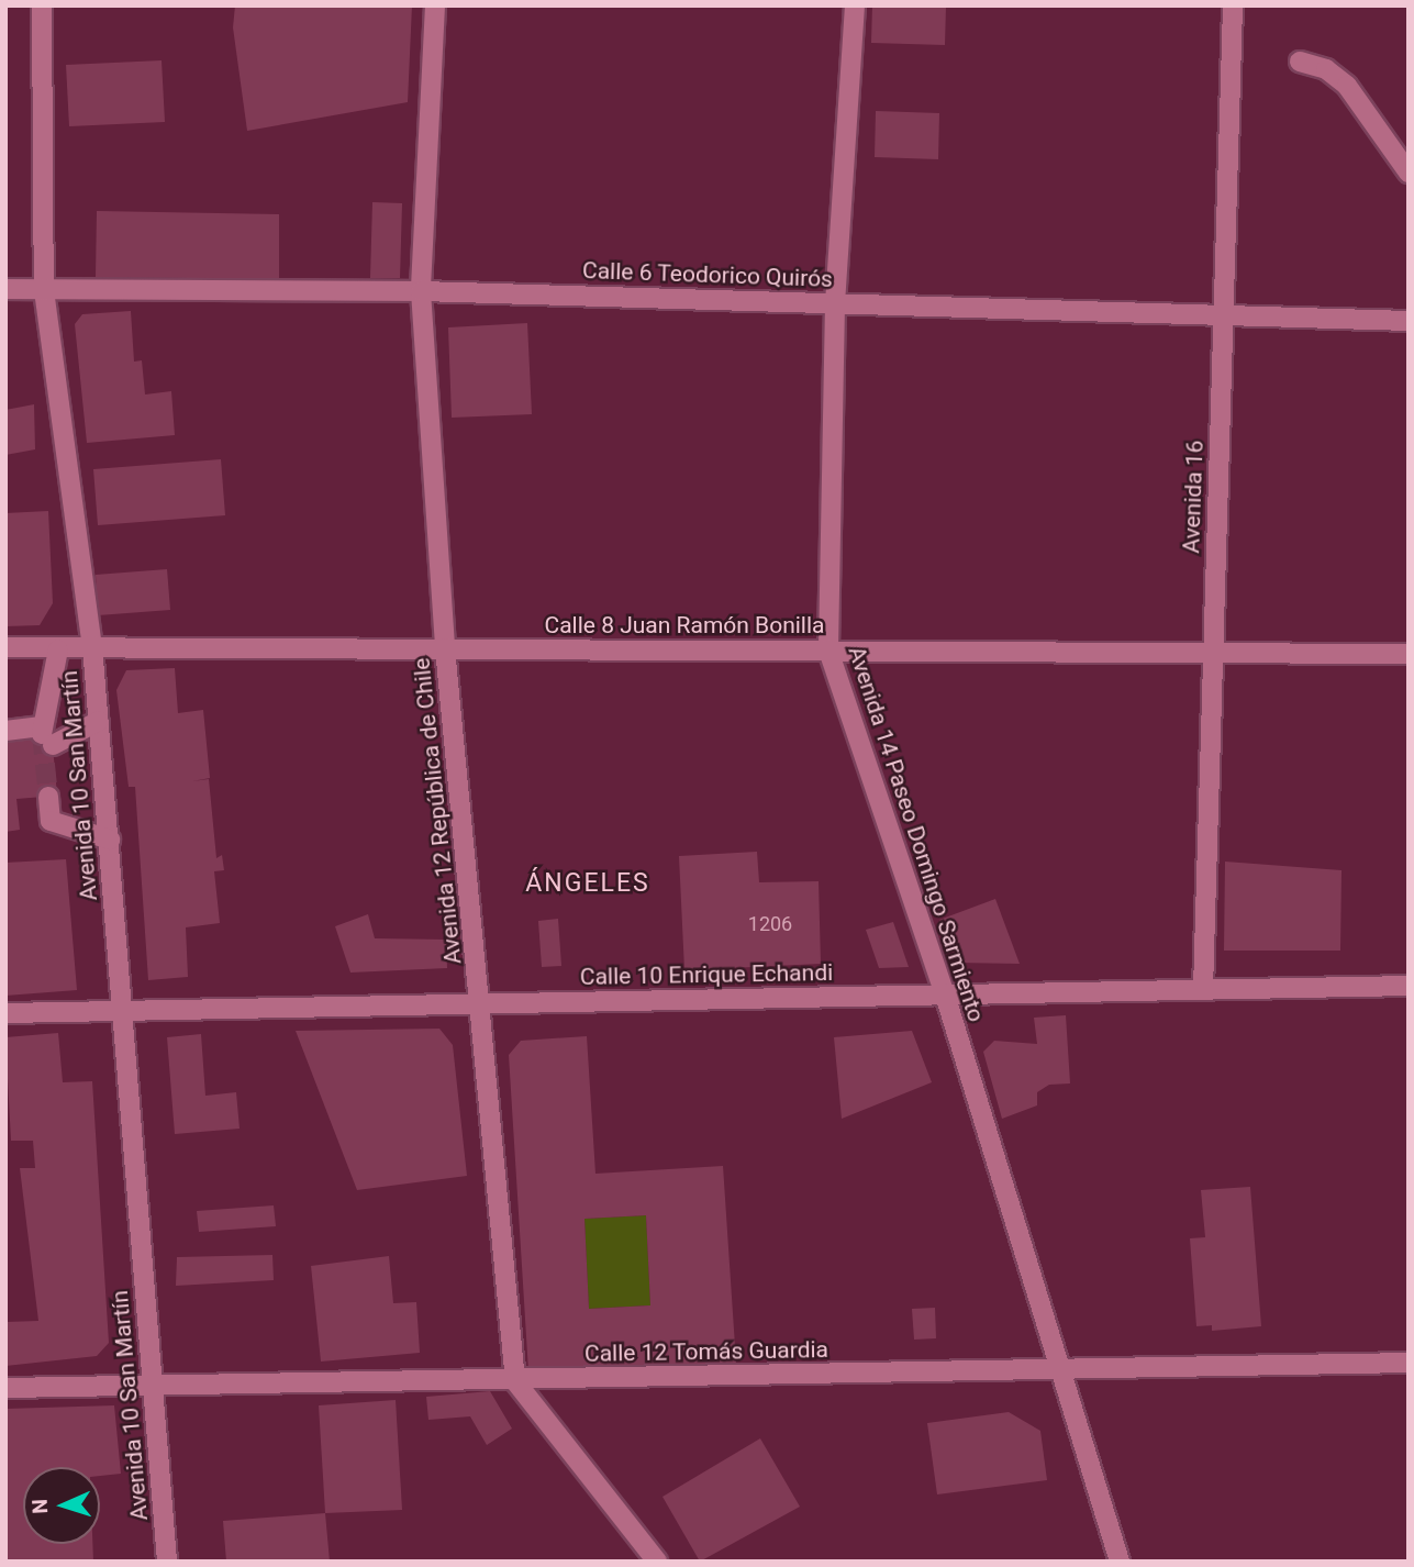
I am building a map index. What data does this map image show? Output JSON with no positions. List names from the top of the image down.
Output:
{
  "streets": {
    "street": [
      "Calle 6 Teodorico Quirós",
      "Avenida 16",
      "Calle 8 Juan Ramón Bonilla",
      "Avenida 10 San Martín",
      "Avenida 12 República de Chile",
      "Avenida 14 Paseo Domingo Sarmiento",
      "Calle 10 Enrique Echandi",
      "Calle 12 Tomás Guardia"
    ]
  },
  "crossings": [
    ["Calle 6 Teodorico Quirós", "Avenida 16"],
    ["Calle 6 Teodorico Quirós", "Avenida 10 San Martín"],
    ["Calle 6 Teodorico Quirós", "Avenida 12 República de Chile"],
    ["Calle 6 Teodorico Quirós", "Avenida 14 Paseo Domingo Sarmiento"],
    ["Avenida 16", "Calle 8 Juan Ramón Bonilla"],
    ["Avenida 16", "Calle 10 Enrique Echandi"],
    ["Calle 8 Juan Ramón Bonilla", "Avenida 10 San Martín"],
    ["Calle 8 Juan Ramón Bonilla", "Avenida 12 República de Chile"],
    ["Calle 8 Juan Ramón Bonilla", "Avenida 14 Paseo Domingo Sarmiento"],
    ["Avenida 10 San Martín", "Calle 10 Enrique Echandi"],
    ["Avenida 10 San Martín", "Calle 12 Tomás Guardia"],
    ["Avenida 12 República de Chile", "Calle 10 Enrique Echandi"],
    ["Avenida 12 República de Chile", "Calle 12 Tomás Guardia"],
    ["Avenida 14 Paseo Domingo Sarmiento", "Calle 10 Enrique Echandi"],
    ["Avenida 14 Paseo Domingo Sarmiento", "Calle 12 Tomás Guardia"]
  ],
  "districts": ["ÁNGELES"],
  "house_numbers": ["1206"],
  "north": "left"
}
